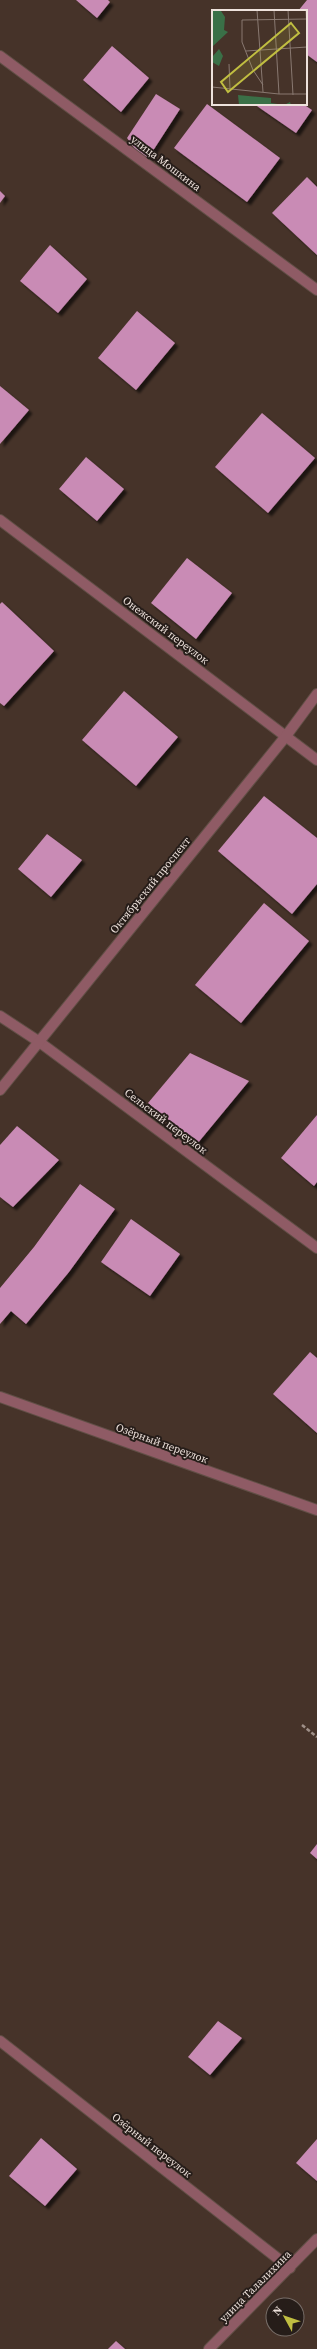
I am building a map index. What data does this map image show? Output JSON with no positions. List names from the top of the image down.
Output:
{
  "streets": {
    "street": [
      "улица Мошкина",
      "Онежский переулок",
      "Октябрьский проспект",
      "Сельский переулок",
      "Озёрный переулок",
      "улица Талалихина"
    ]
  },
  "crossings": [
    ["Онежский переулок", "Октябрьский проспект"],
    ["Октябрьский проспект", "Сельский переулок"],
    ["Озёрный переулок", "улица Талалихина"]
  ],
  "north": "top left"
}
